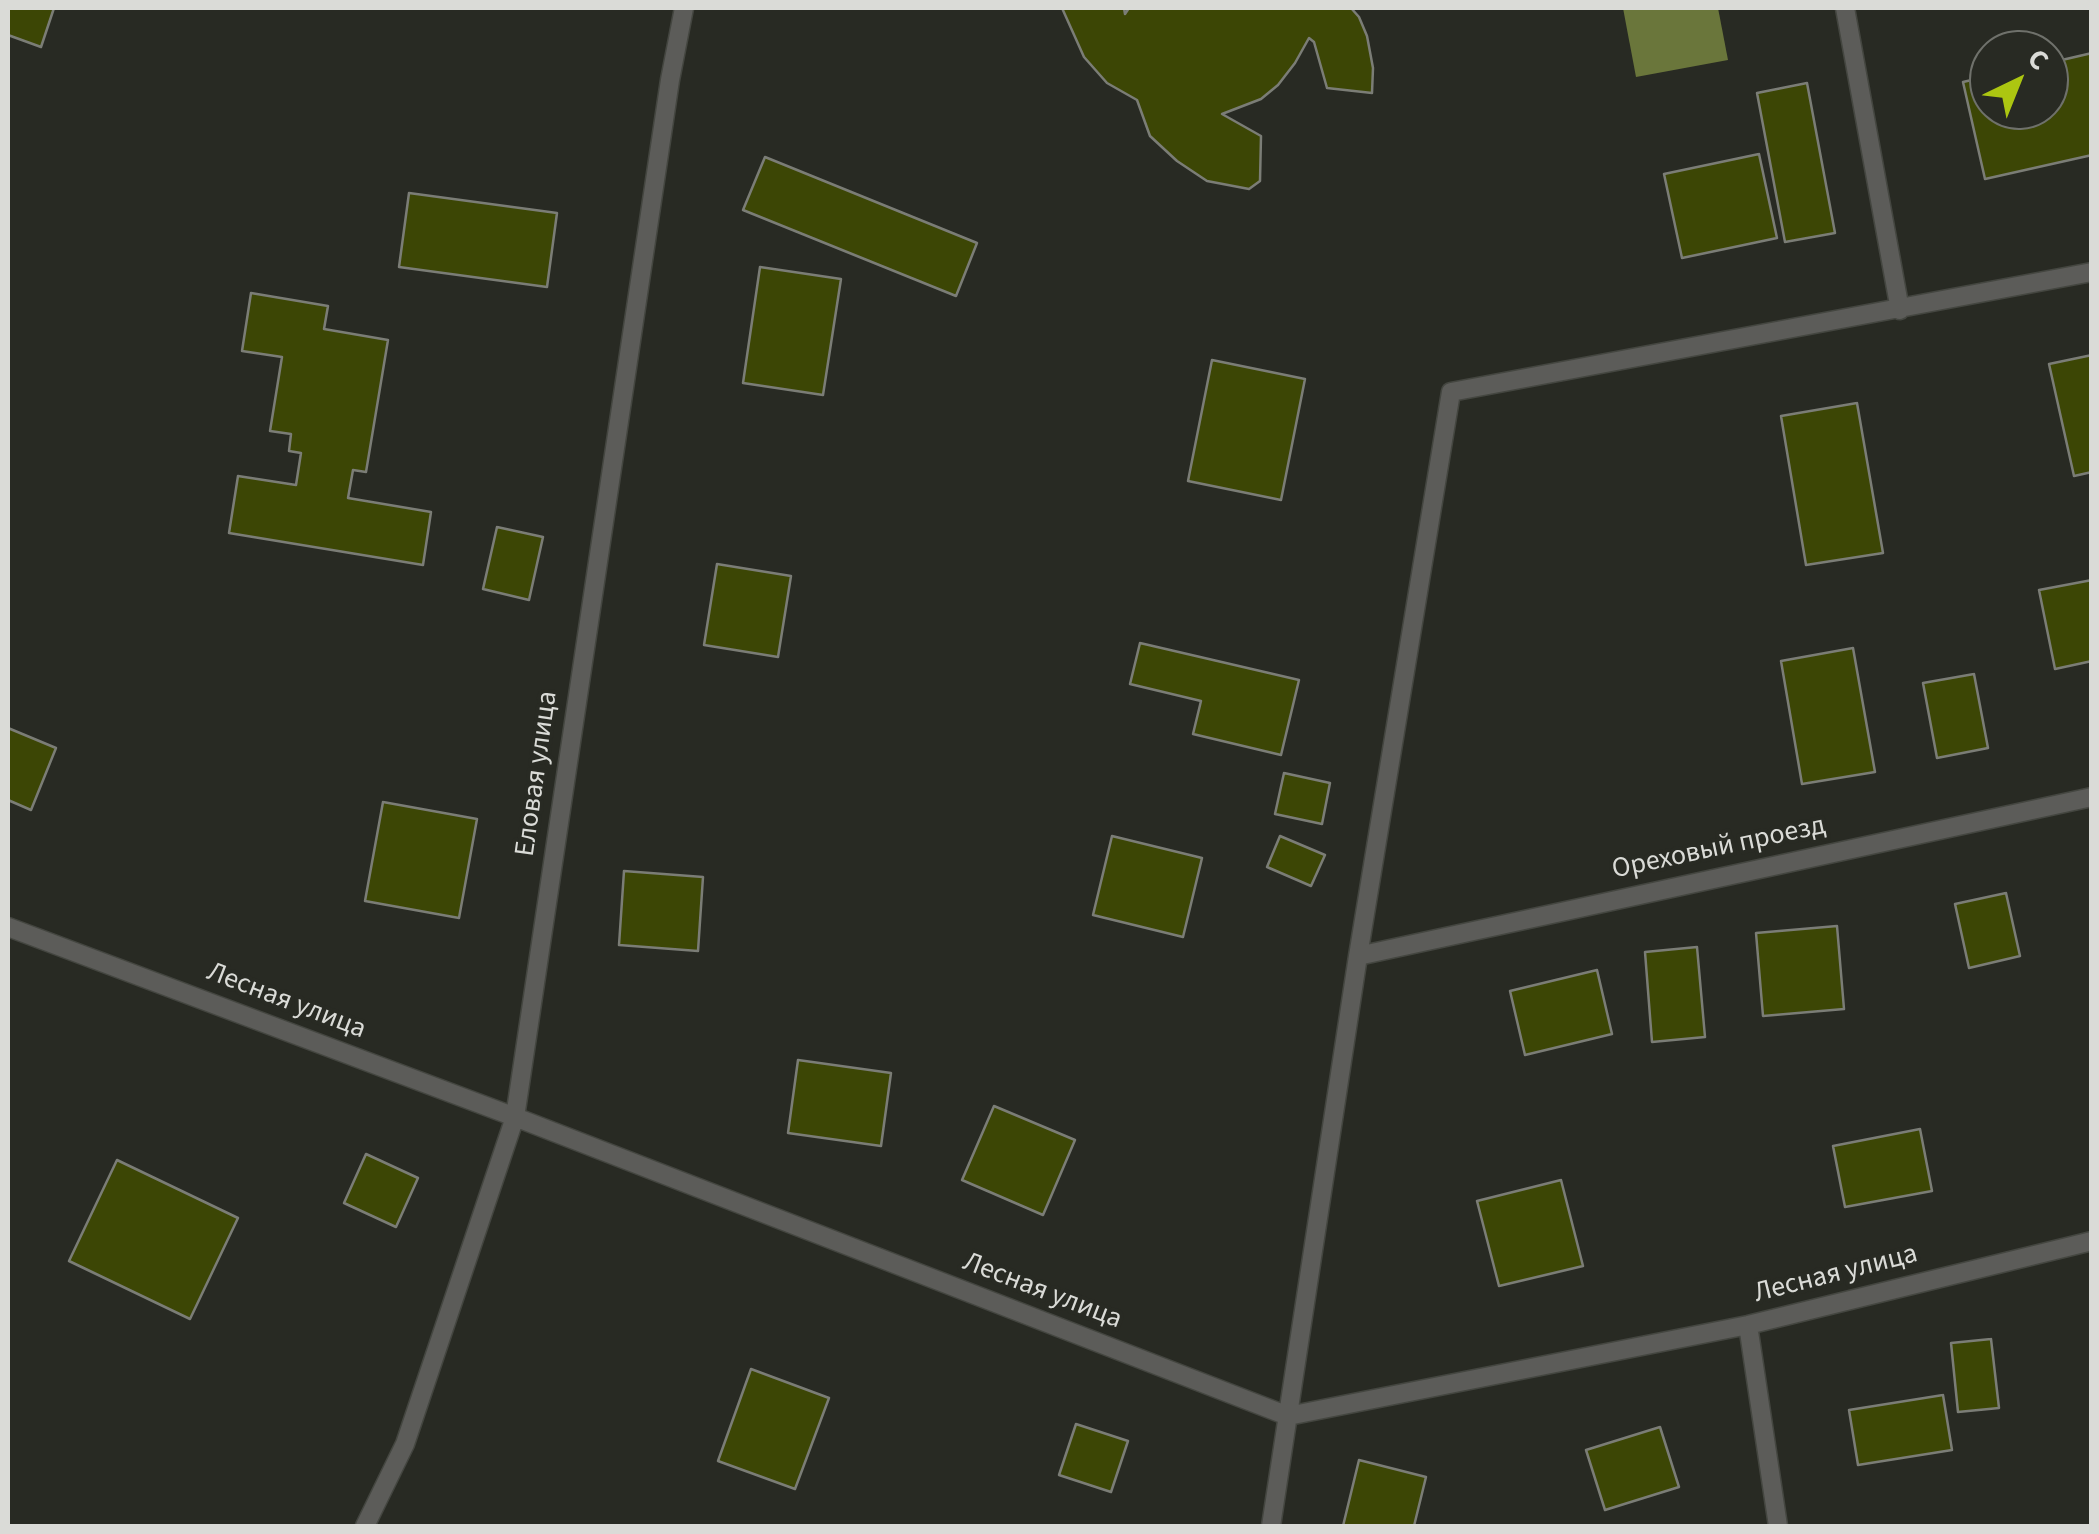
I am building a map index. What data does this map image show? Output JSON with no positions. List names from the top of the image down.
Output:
{
  "streets": {
    "lane": ["Еловая улица", "Ореховый проезд", "Лесная улица"]
  },
  "crossings": [
    ["Еловая улица", "Лесная улица"]
  ],
  "north": "top right"
}
